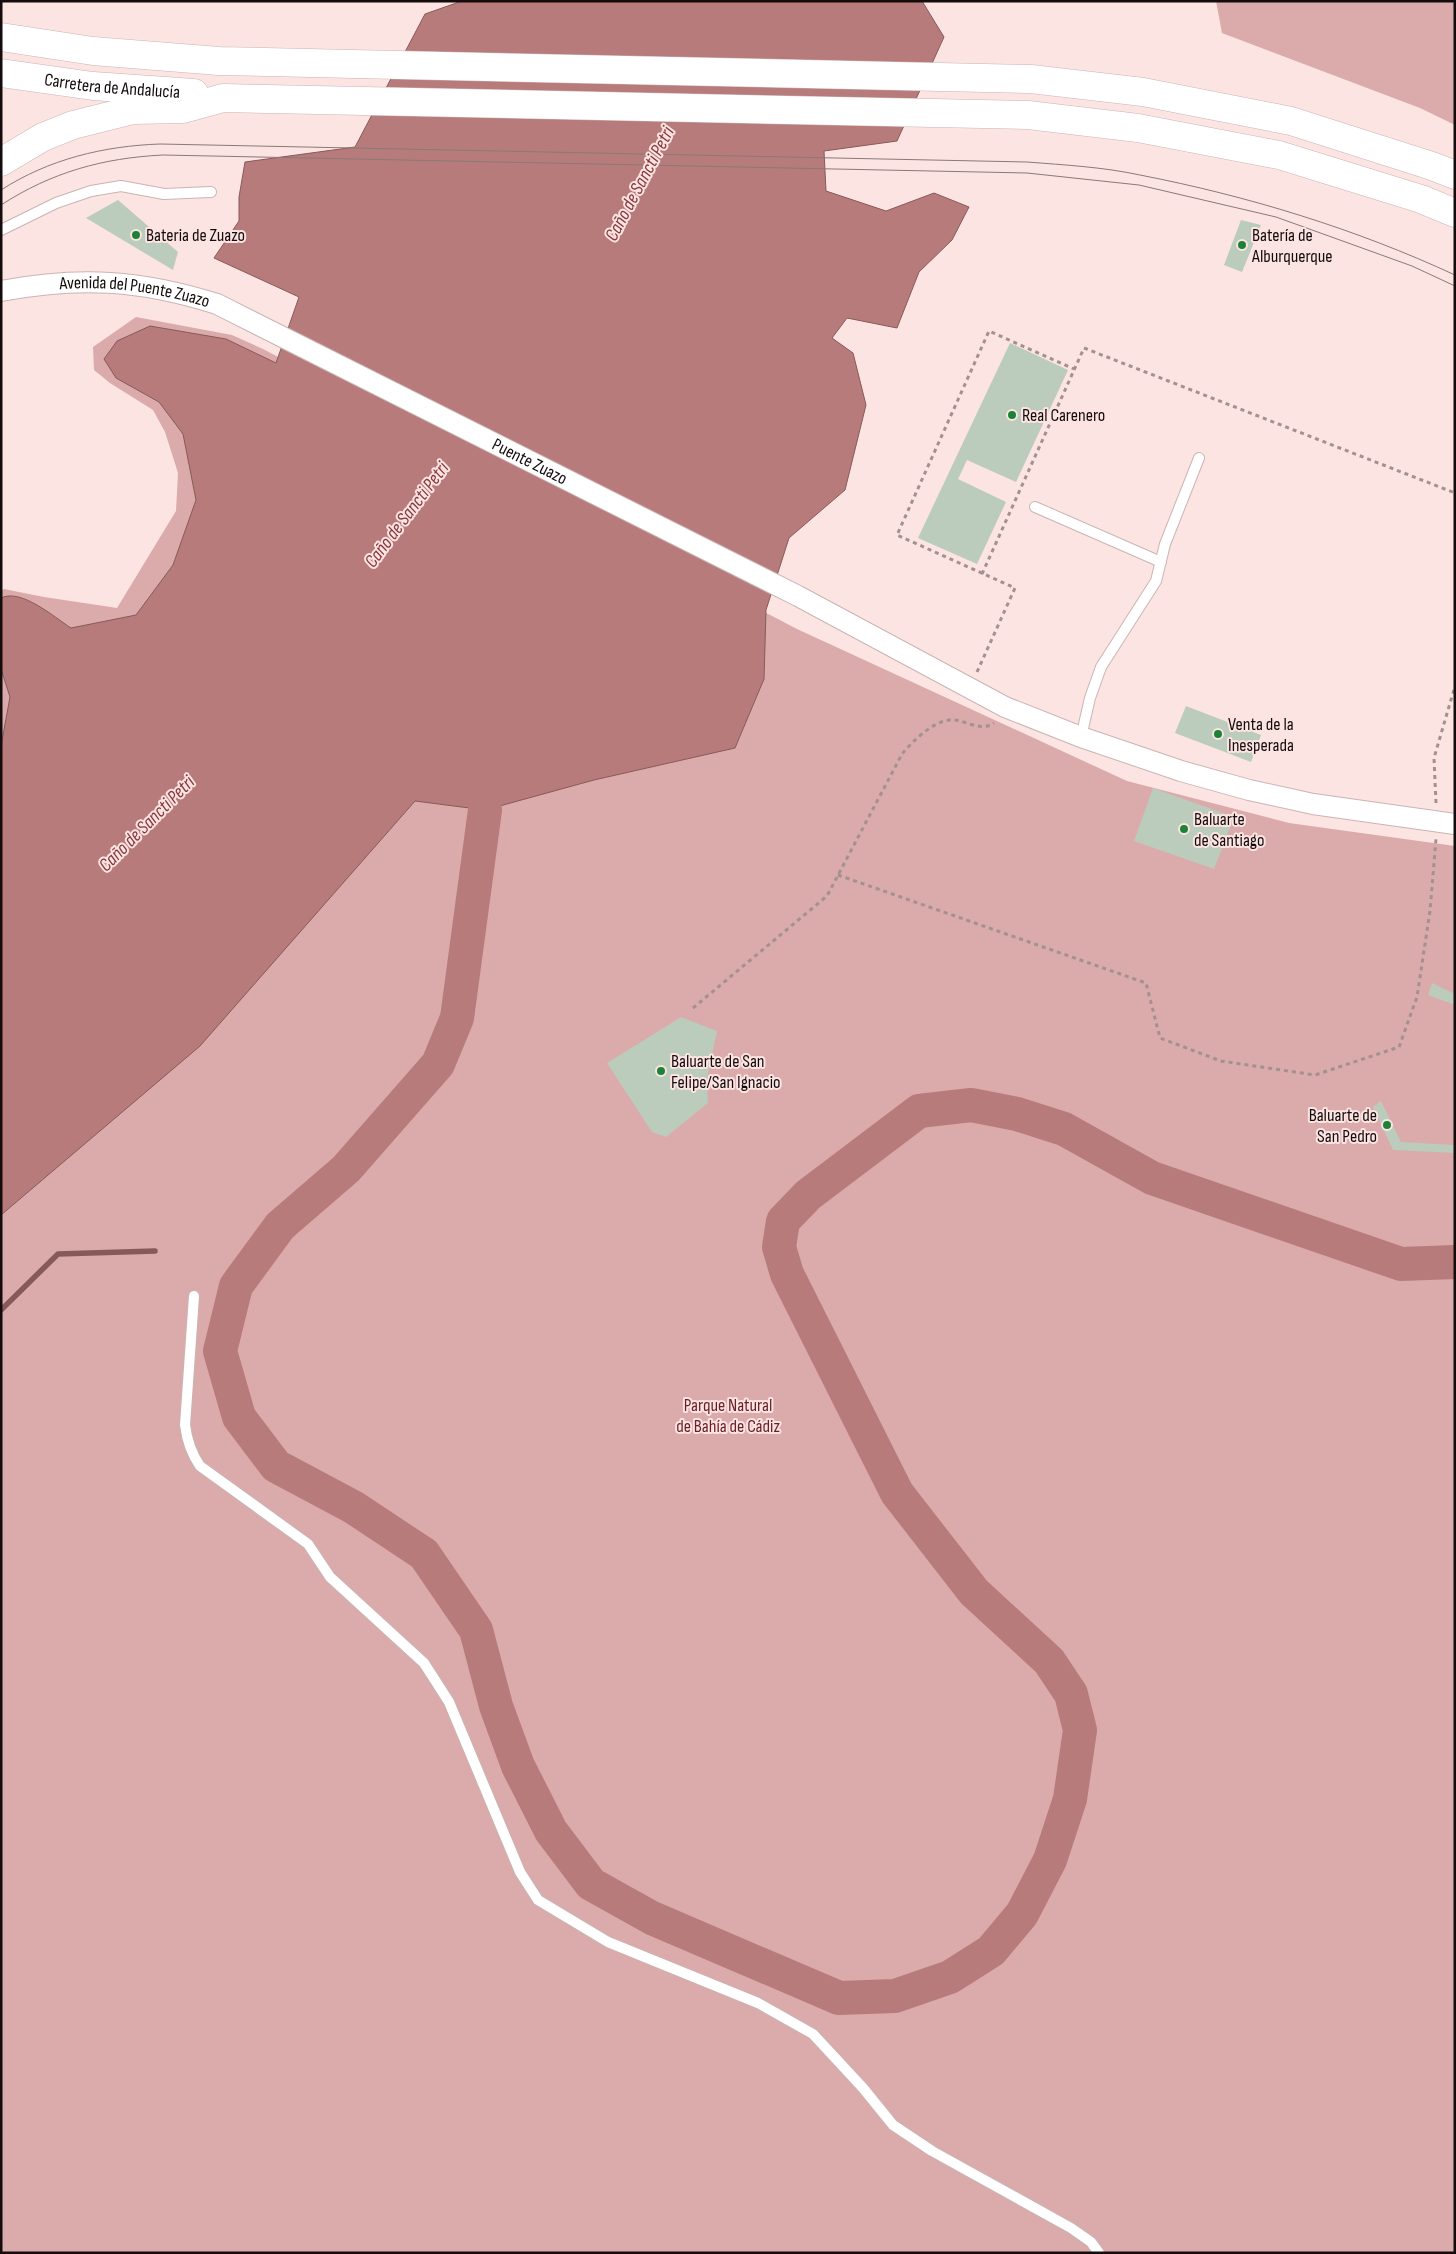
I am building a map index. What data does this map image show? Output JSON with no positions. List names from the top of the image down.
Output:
{
  "streets": {
    "highway": ["Carretera de Andalucía"],
    "street": ["Avenida del Puente Zuazo", "Puente Zuazo"]
  },
  "crossings": [
    ["Avenida del Puente Zuazo", "Puente Zuazo"]
  ],
  "water": ["Caño de Sancti Petri"],
  "parks": ["Parque Natural de Bahía de Cádiz"],
  "places": [
    "Bateria de Zuazo",
    "Batería de Alburquerque",
    "Real Carenero",
    "Venta de la Inesperada",
    "Baluarte de Santiago",
    "Baluarte de San Felipe/San Ignacio",
    "Baluarte de San Pedro"
  ]
}
